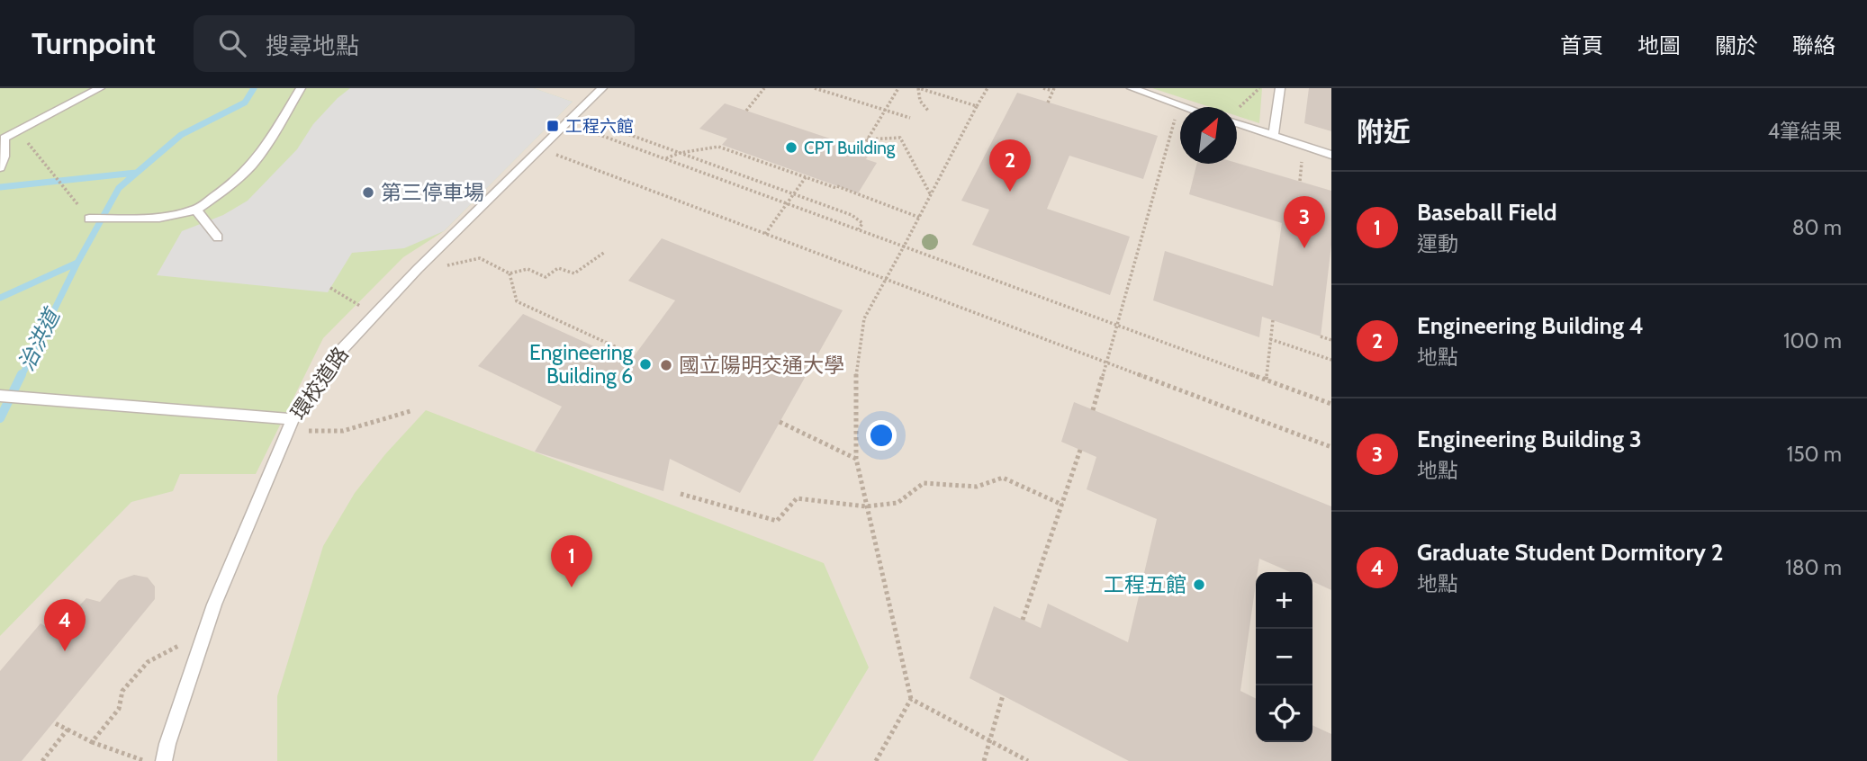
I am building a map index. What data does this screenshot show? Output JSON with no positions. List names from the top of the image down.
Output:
{
  "streets": {
    "lane": ["環校道路"]
  },
  "water": ["治洪道"],
  "places": {
    "transit": ["工程六館"],
    "other": [
      "CPT Building",
      "第三停車場",
      "Engineering Building 6",
      "國立陽明交通大學",
      "工程五館"
    ]
  },
  "north": "top right",
  "page": {
    "header": "Turnpoint",
    "search": "搜尋地點",
    "nav": [
      "首頁",
      "地圖",
      "關於",
      "聯絡"
    ],
    "heading": ["附近", "4筆結果"],
    "pins": [
      "2",
      "3",
      "1",
      "4"
    ],
    "list": [
      {
        "mark": "1",
        "name": "Baseball Field",
        "note": "運動",
        "value": "80 m"
      },
      {
        "mark": "2",
        "name": "Engineering Building 4",
        "note": "地點",
        "value": "100 m"
      },
      {
        "mark": "3",
        "name": "Engineering Building 3",
        "note": "地點",
        "value": "150 m"
      },
      {
        "mark": "4",
        "name": "Graduate Student Dormitory 2",
        "note": "地點",
        "value": "180 m"
      }
    ],
    "map_buttons": ["+", "−"]
  }
}
